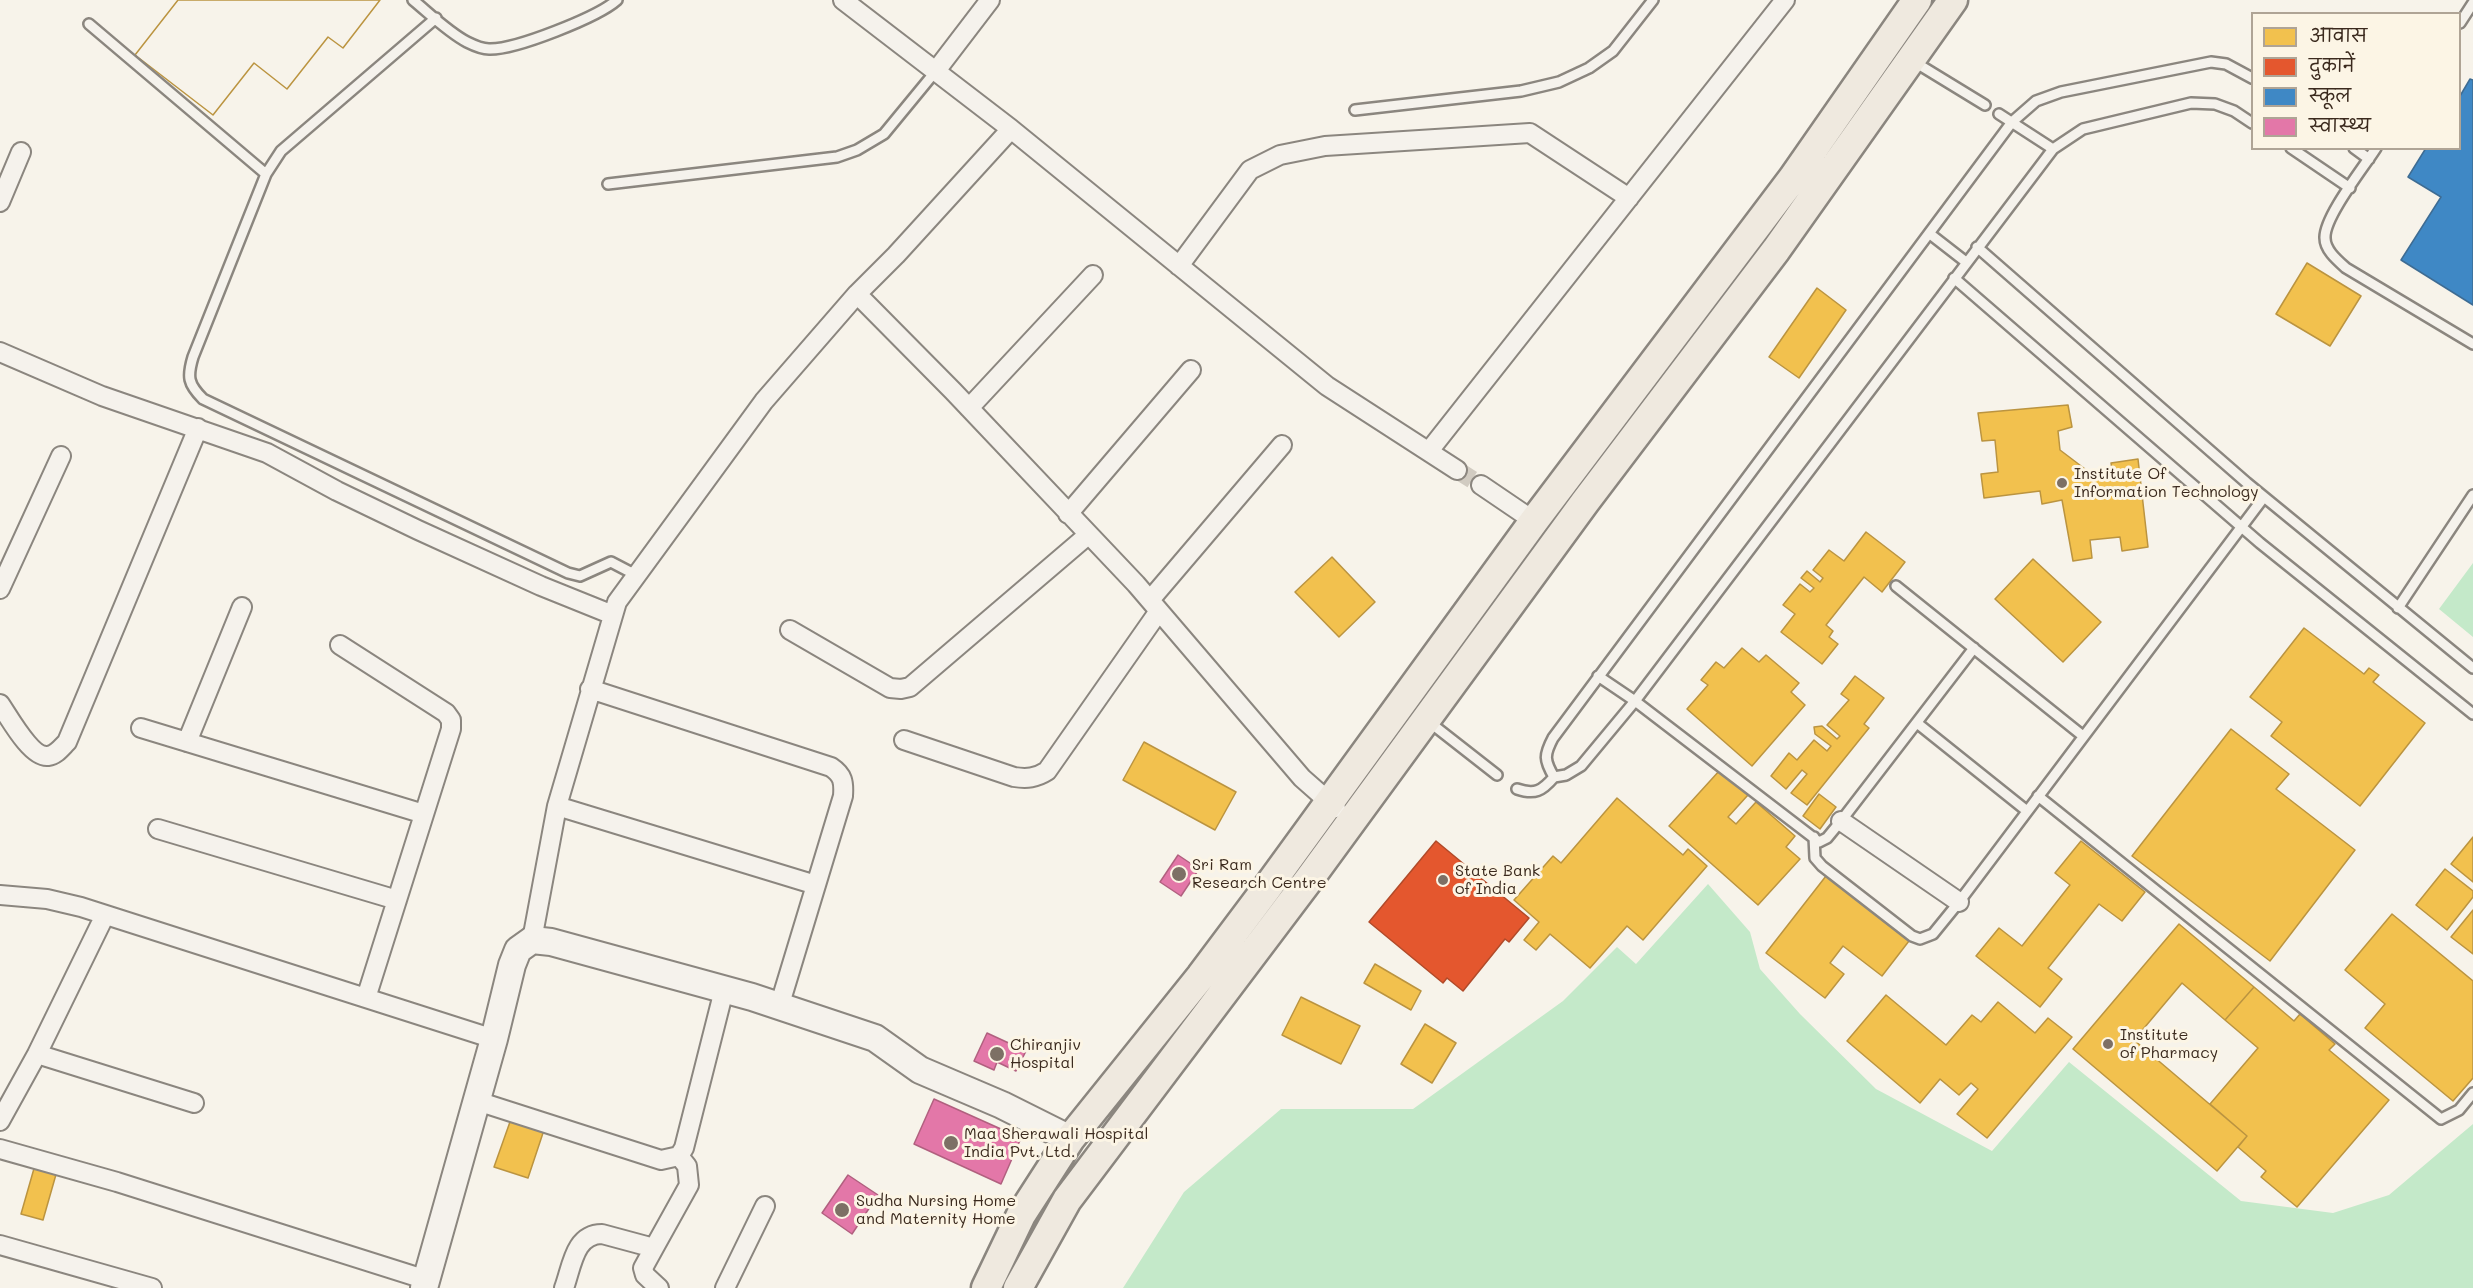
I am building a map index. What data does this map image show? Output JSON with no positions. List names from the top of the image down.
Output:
{
  "places": [
    "Institute Of Information Technology",
    "Sri Ram Research Centre",
    "State Bank of India",
    "Institute of Pharmacy",
    "Chiranjiv Hospital",
    "Maa Sherawali Hospital India Pvt. Ltd.",
    "Sudha Nursing Home and Maternity Home"
  ],
  "legend": [
    "आवास",
    "दुकानें",
    "स्कूल",
    "स्वास्थ्य"
  ]
}
